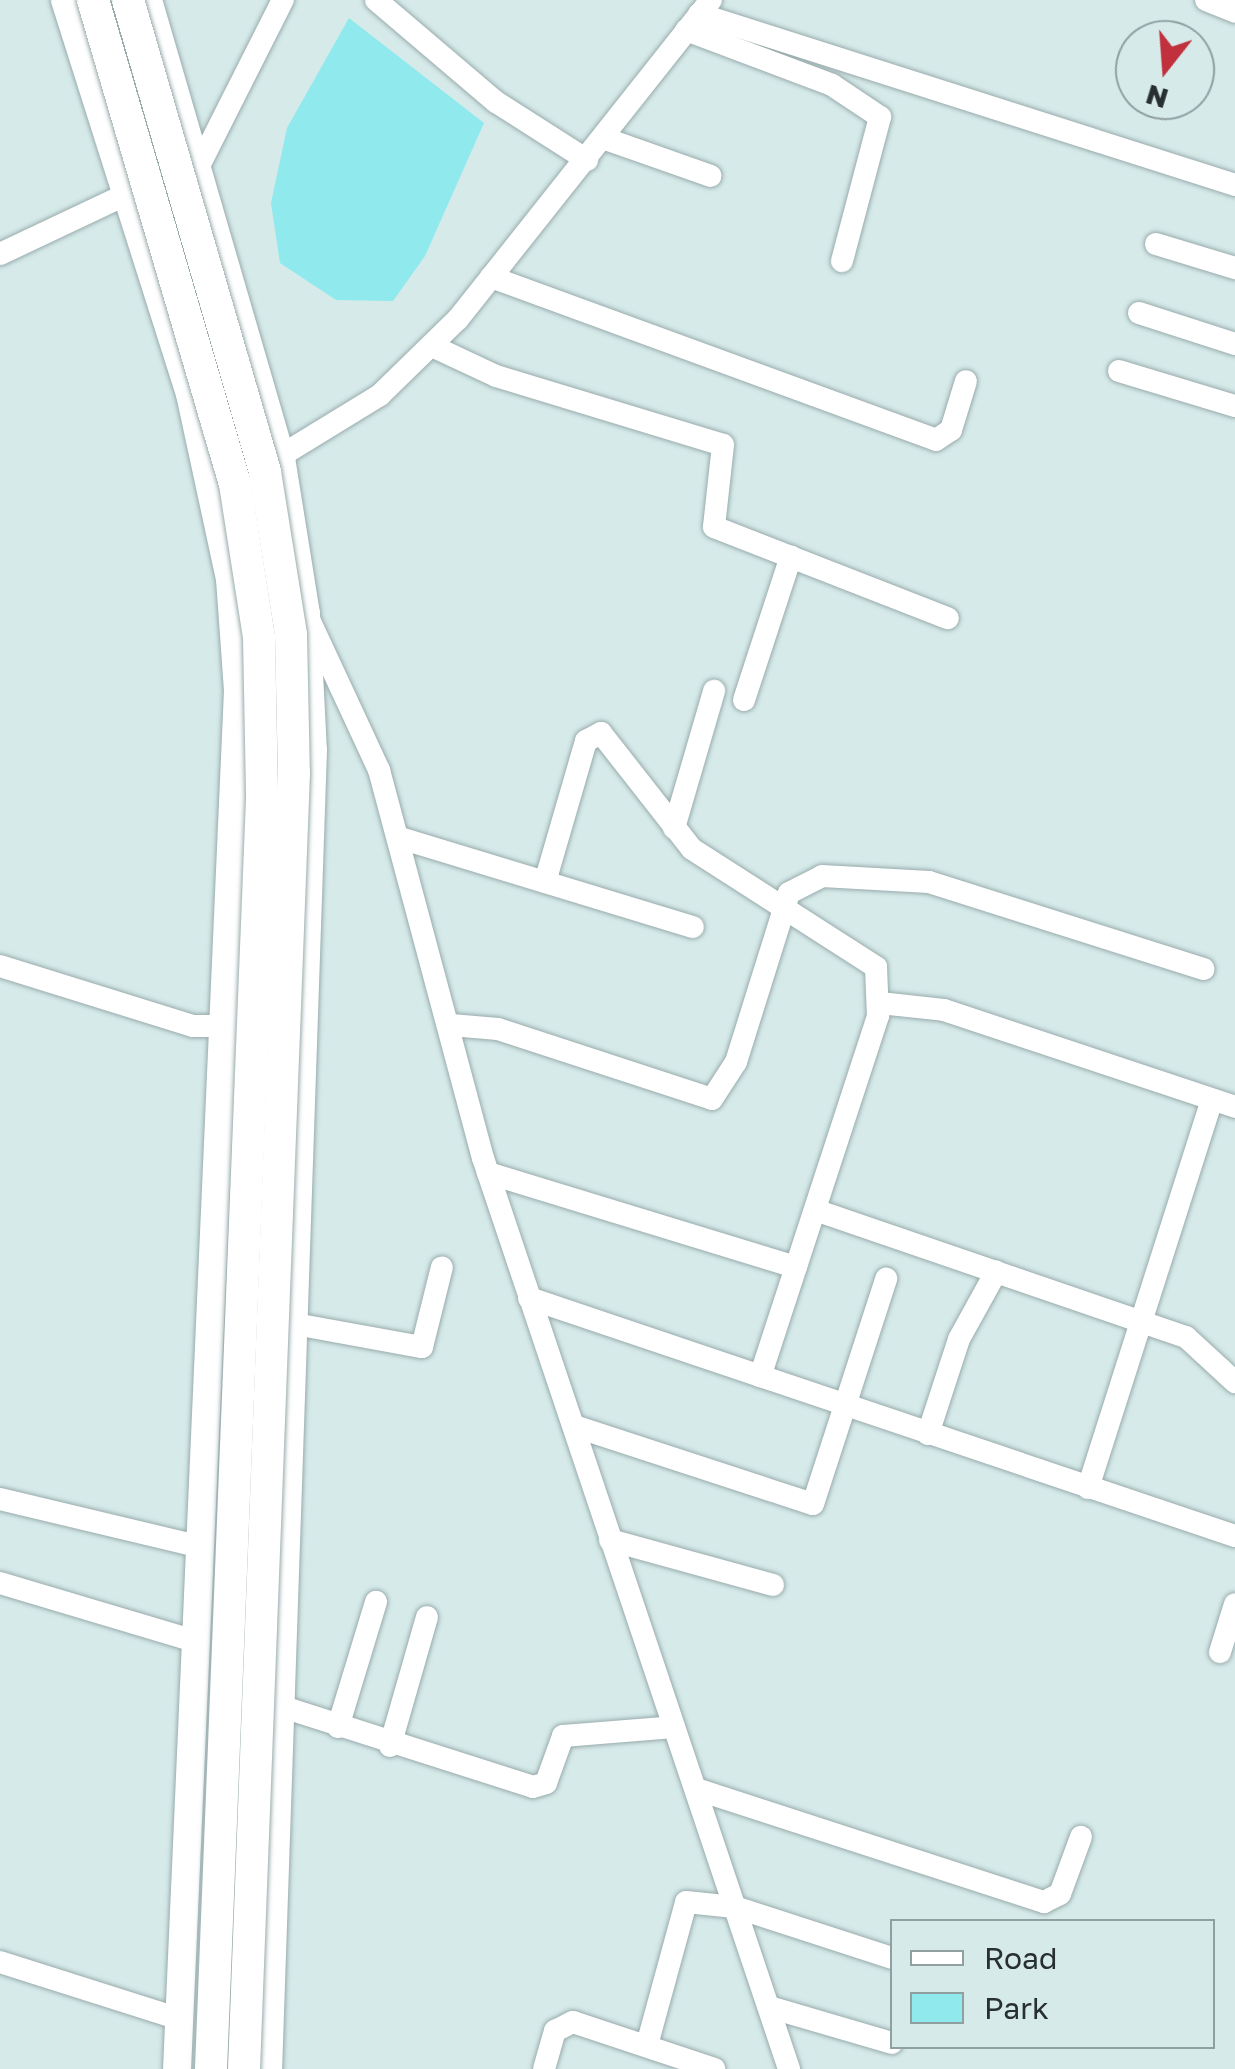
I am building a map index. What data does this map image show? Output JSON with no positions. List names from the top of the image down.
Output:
{
  "legend": ["Road", "Park"],
  "north": "bottom"
}
